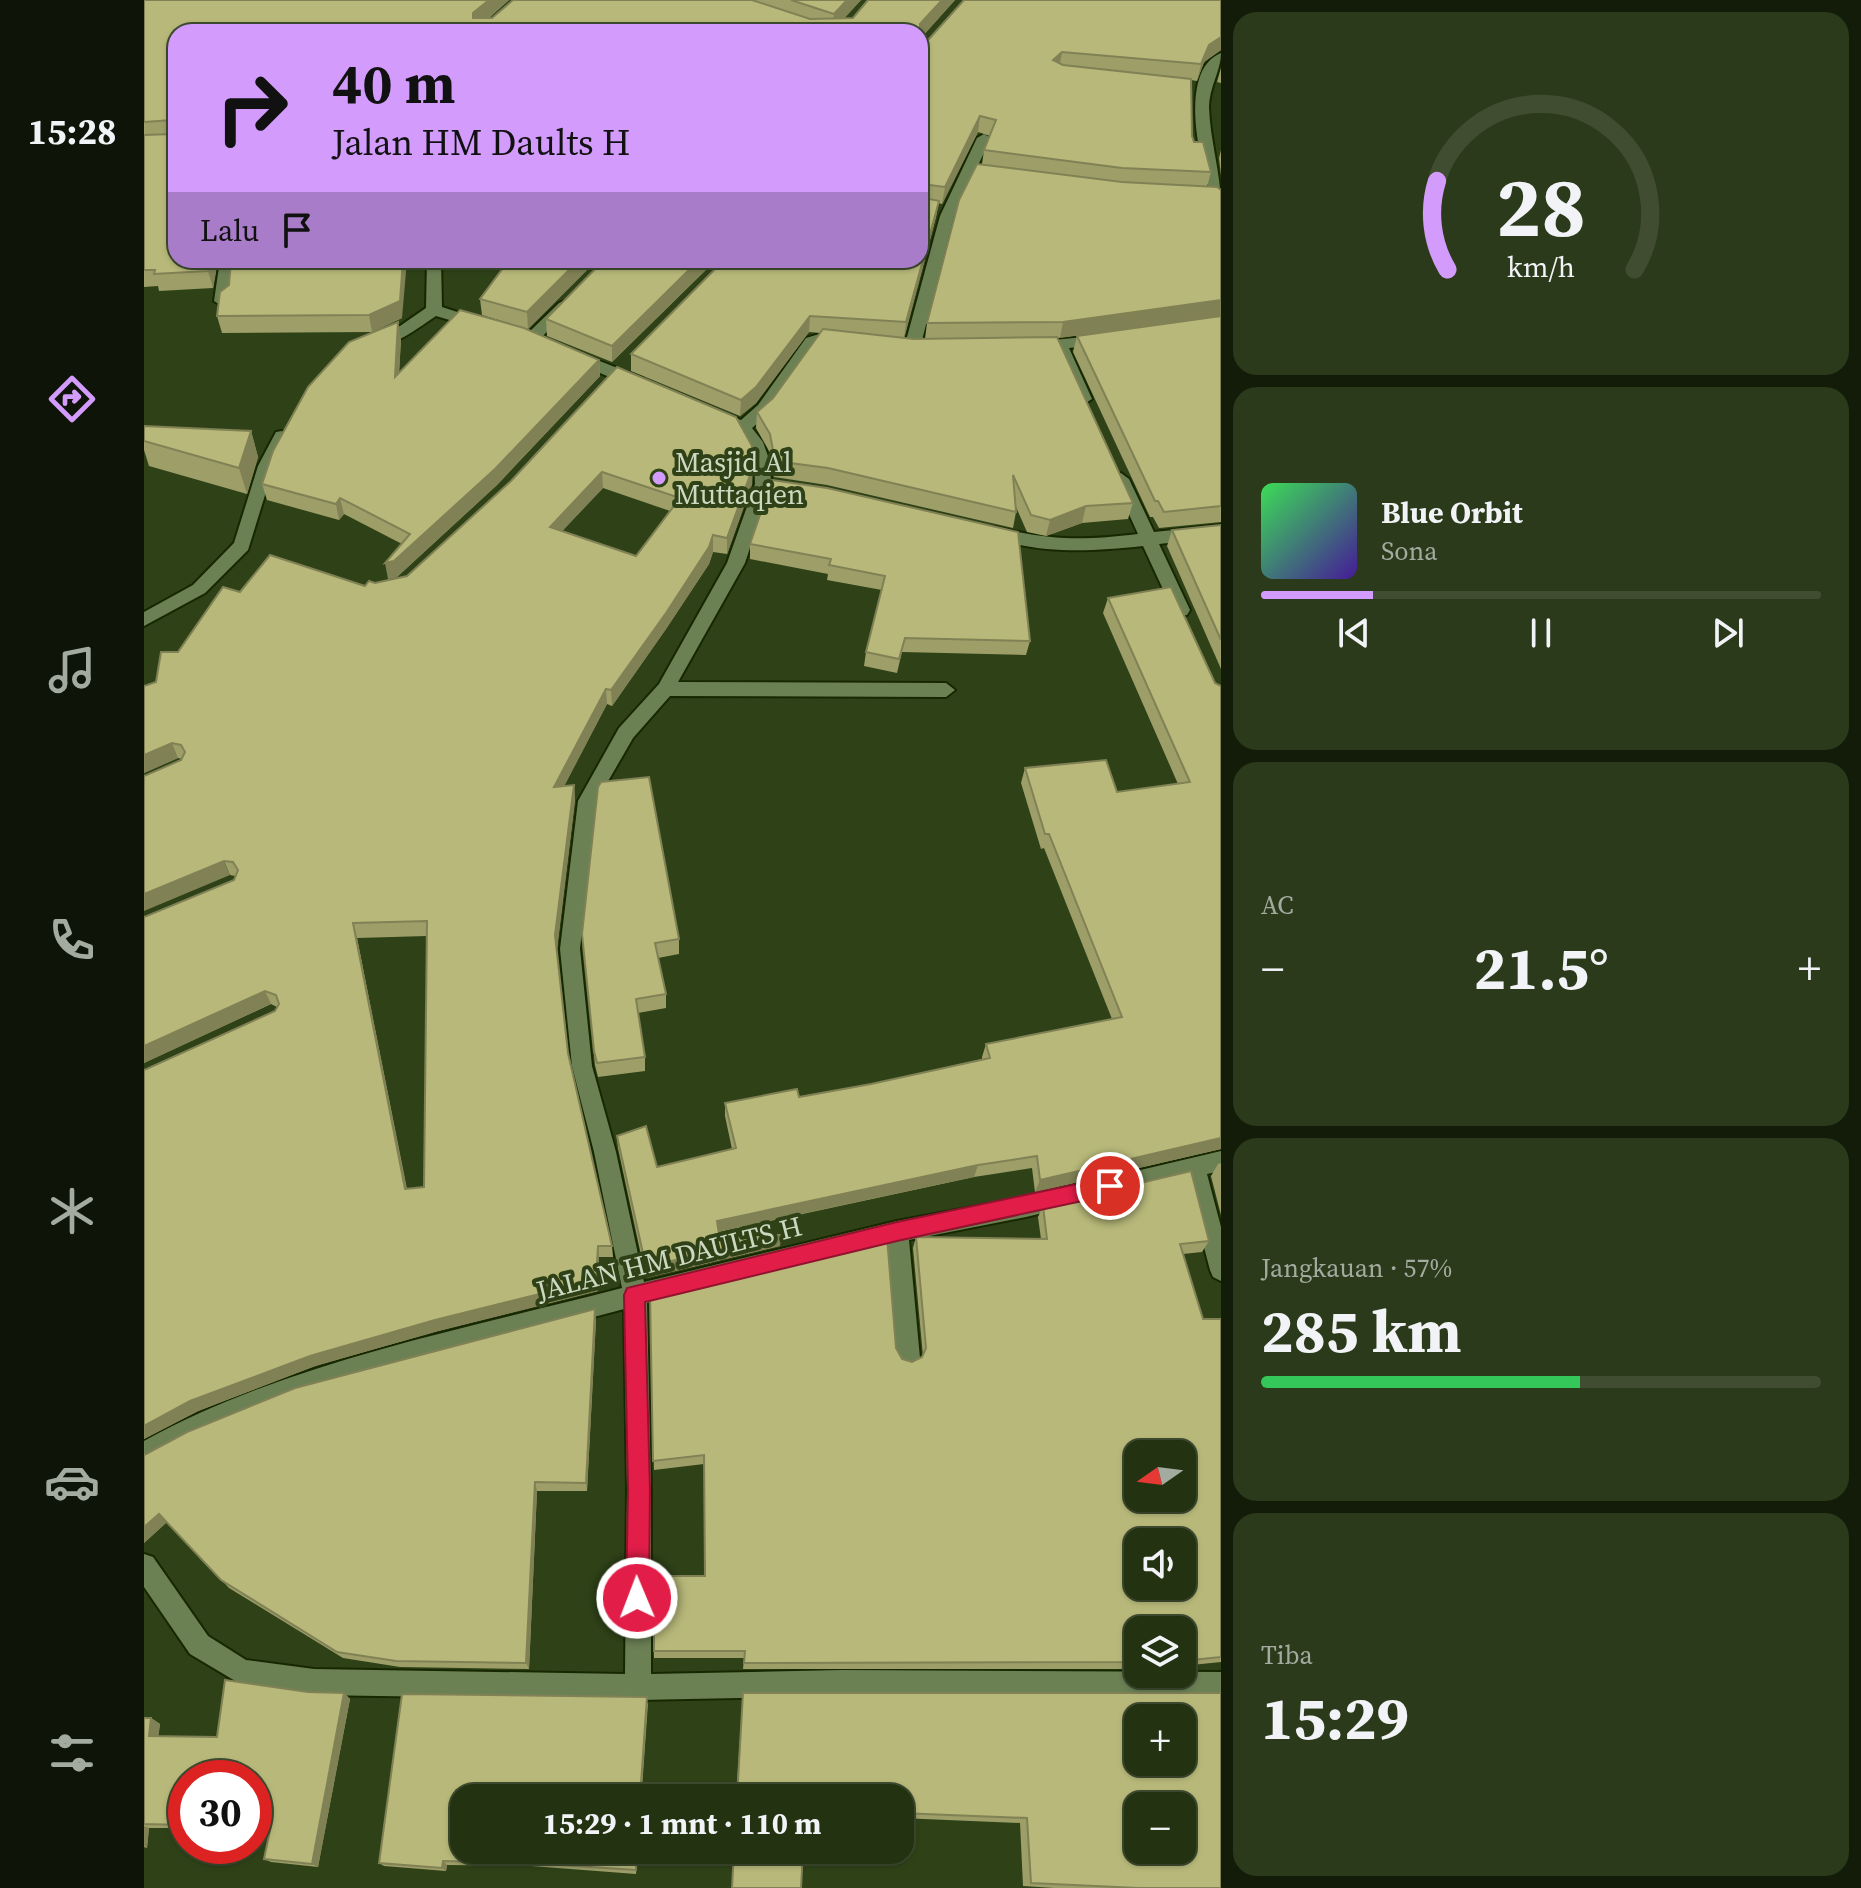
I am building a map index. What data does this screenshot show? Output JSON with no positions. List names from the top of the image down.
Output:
{
  "streets": {
    "street": ["JALAN HM DAULTS H"]
  },
  "places": ["Masjid Al Muttaqien"],
  "north": "left",
  "page": {
    "tabs": "15:28",
    "turn": ["40 m", "Jalan HM Daults H"],
    "then": "Lalu",
    "song": ["Blue Orbit", "Sona"],
    "tile": [
      "AC",
      ["Jangkauan · 57%", "285 km"],
      ["Tiba", "15:29"]
    ],
    "heat": ["−", "21.5°", "+"],
    "map_buttons": ["+", "−"],
    "limit": "30",
    "trip": "15:29 · 1 mnt · 110 m",
    "gauge": ["28", "km/h"]
  }
}
